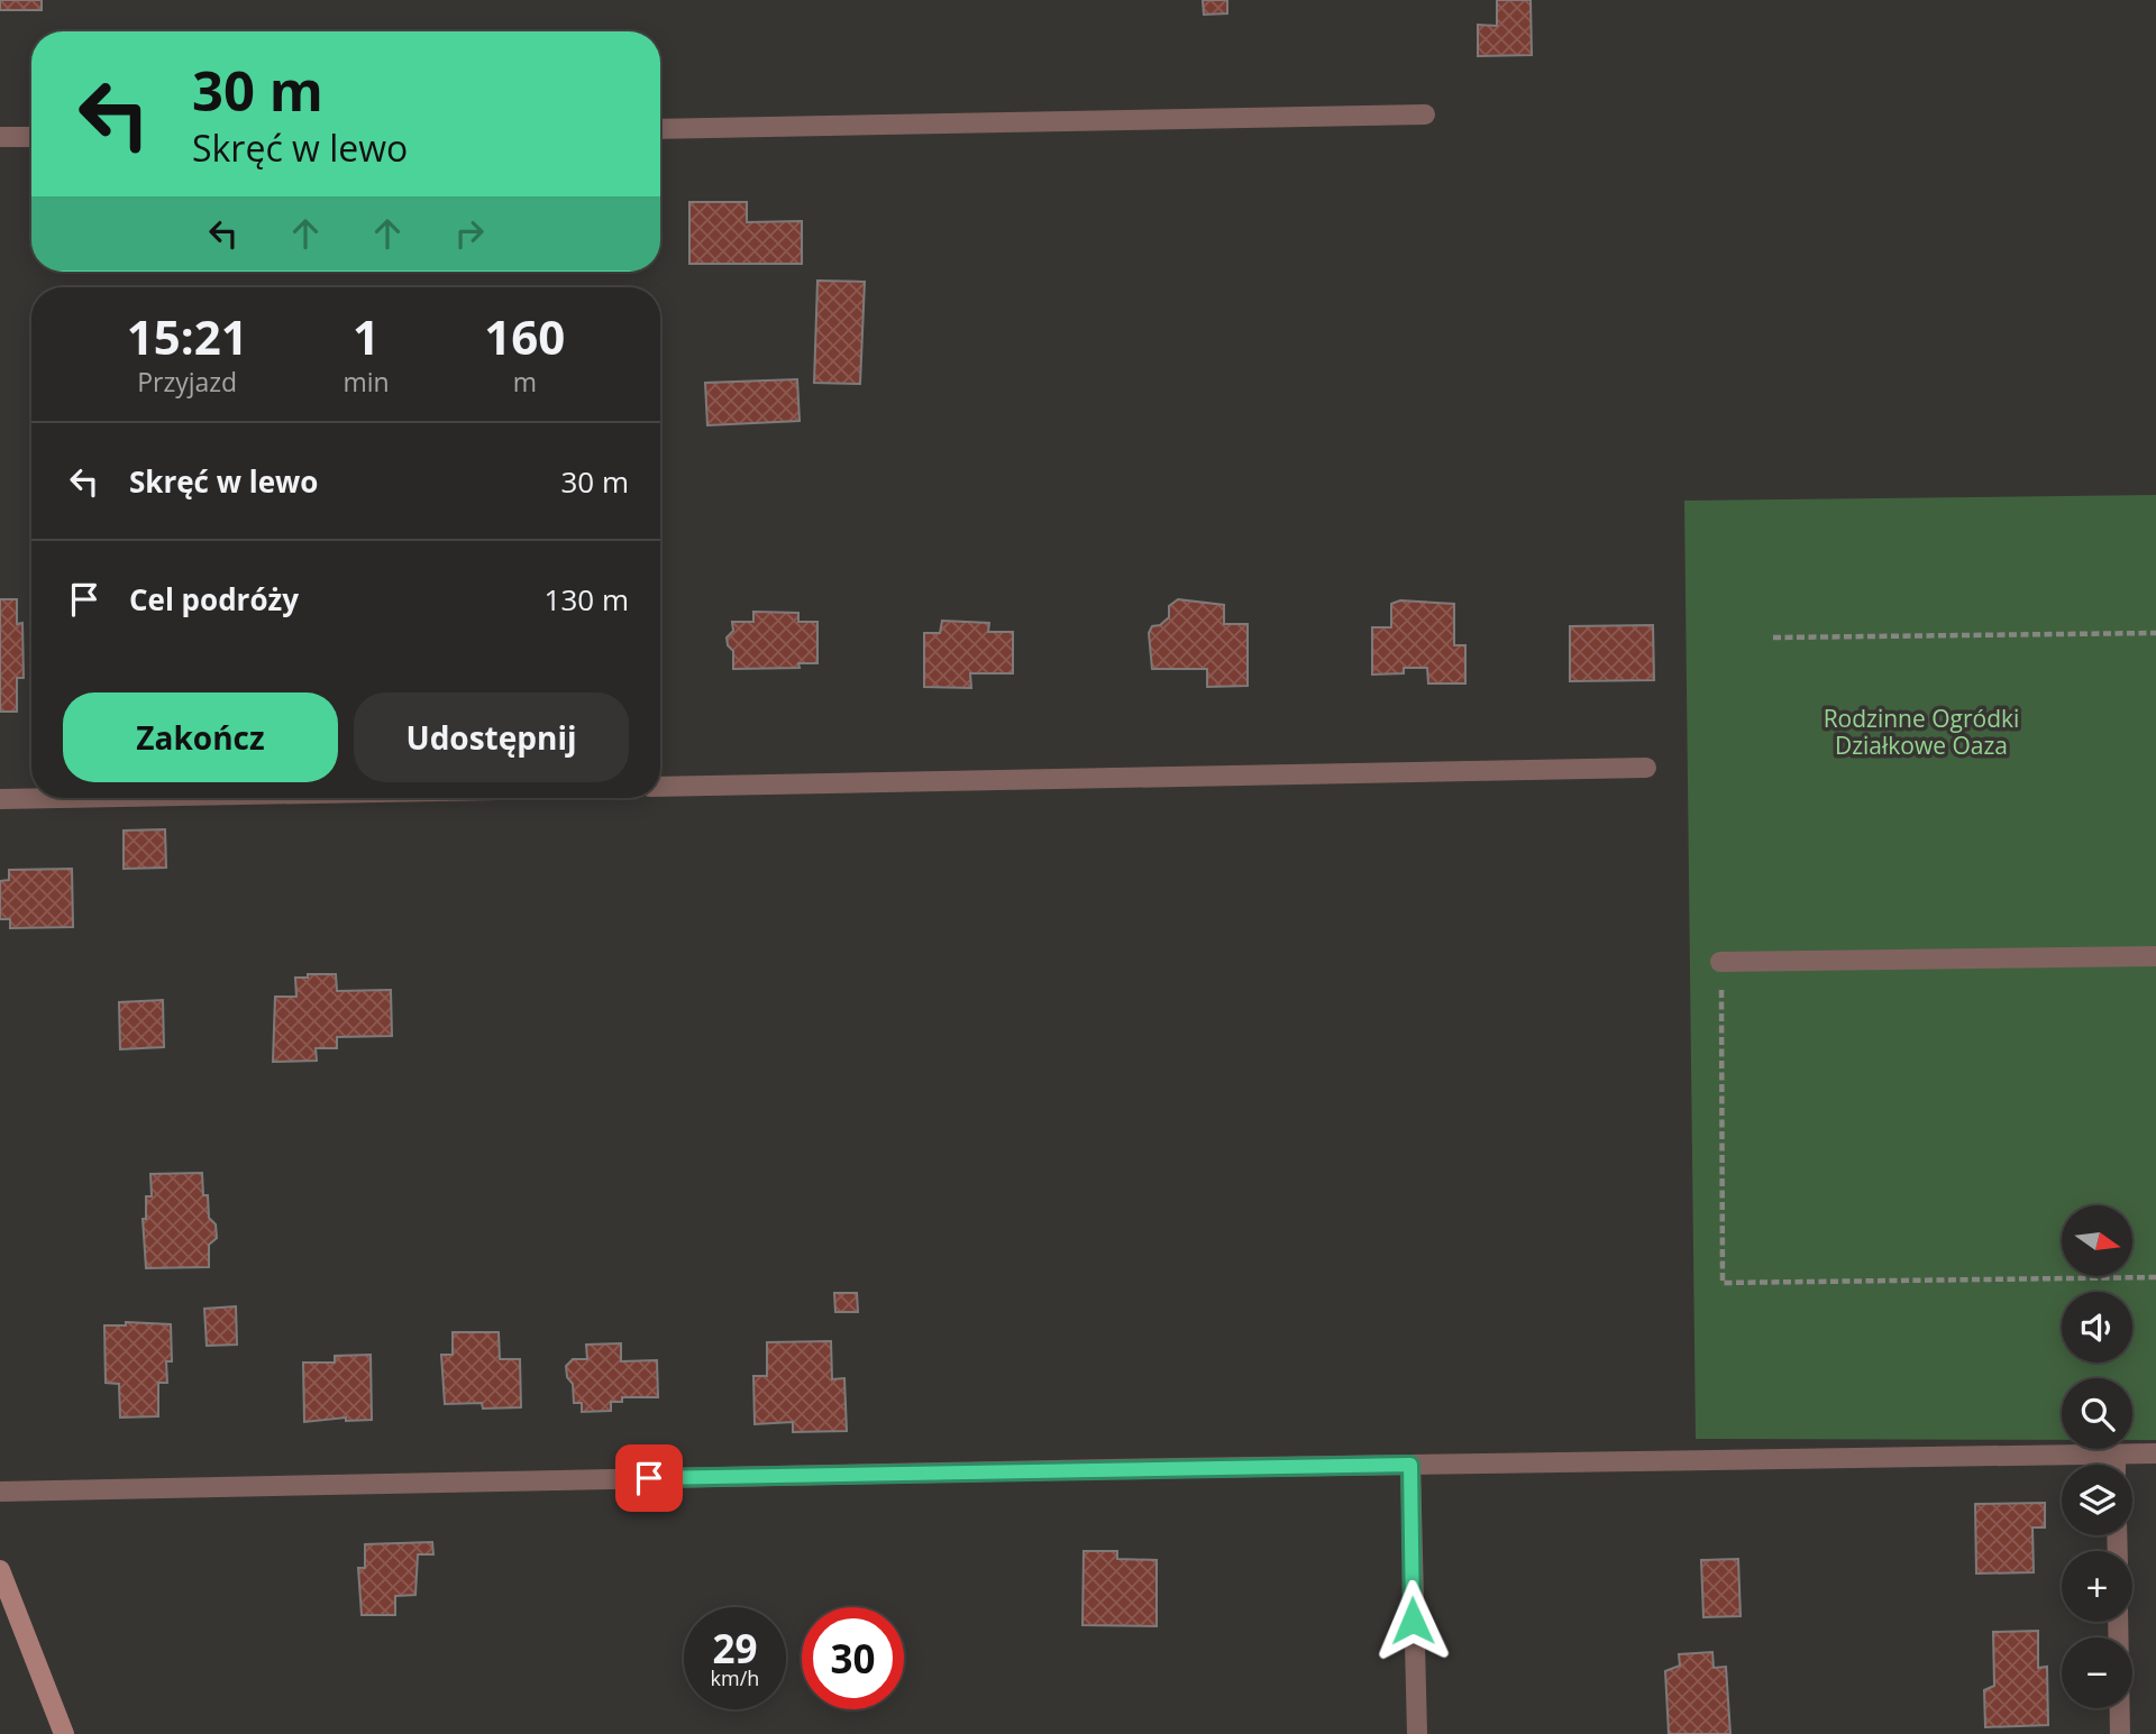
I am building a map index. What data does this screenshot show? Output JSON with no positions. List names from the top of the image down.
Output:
{
  "parks": ["Rodzinne Ogródki Działkowe Oaza"],
  "north": "right",
  "page": {
    "turn": ["30 m", "Skręć w lewo"],
    "eta": [
      "15:21",
      "Przyjazd",
      "1",
      "min",
      "160",
      "m"
    ],
    "list": [
      {
        "name": "Skręć w lewo",
        "value": "30 m"
      },
      {
        "name": "Cel podróży",
        "value": "130 m"
      }
    ],
    "buttons": ["Zakończ", "Udostępnij"],
    "map_buttons": ["+", "−"],
    "speed": "29 km/h",
    "limit": "30"
  }
}
